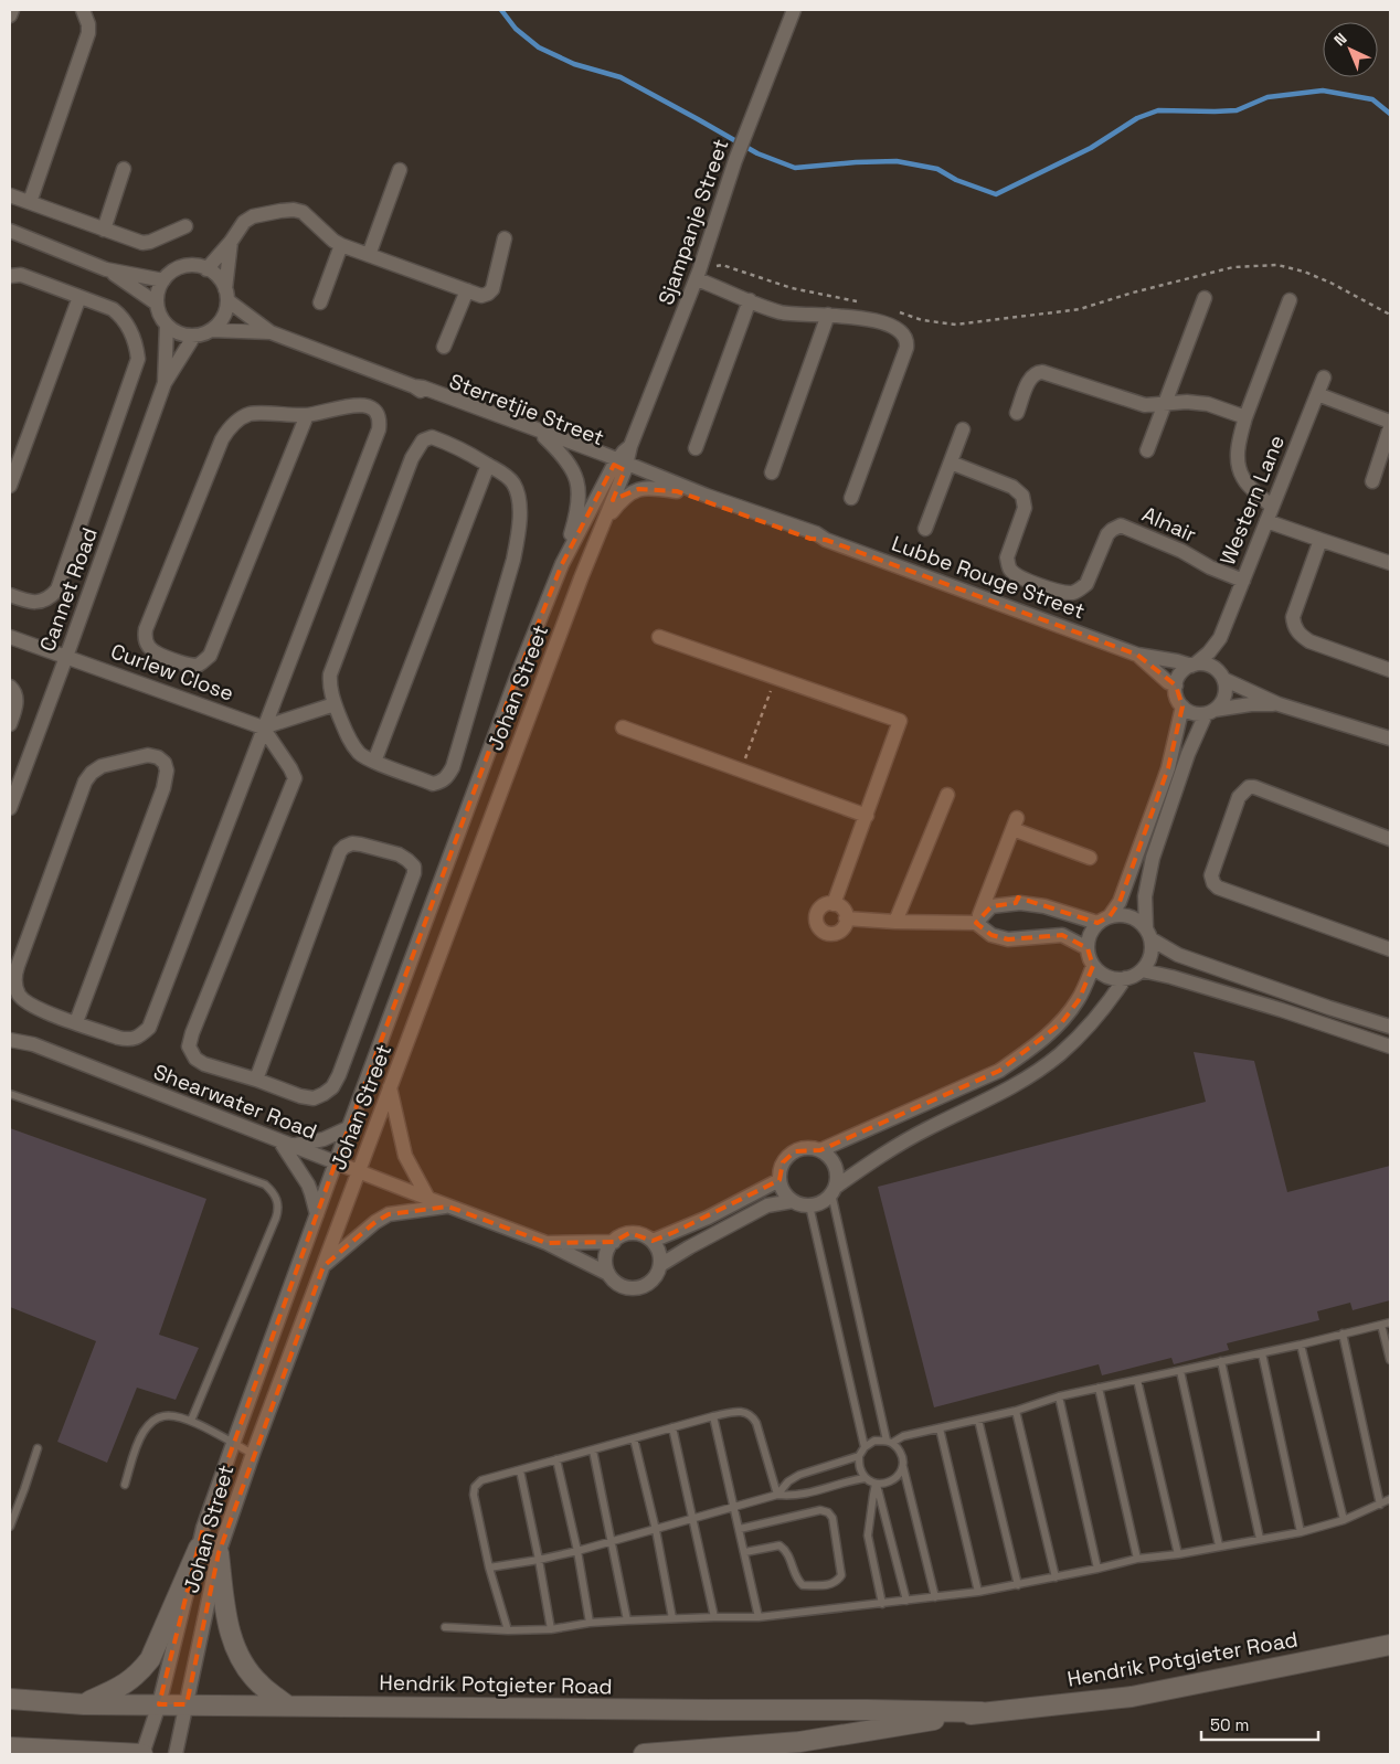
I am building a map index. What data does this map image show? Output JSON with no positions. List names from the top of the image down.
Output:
{
  "streets": {
    "main road": ["Hendrik Potgieter Road"],
    "street": [
      "Sjampanje Street",
      "Sterretjie Street",
      "Western Lane",
      "Alnair",
      "Lubbe Rouge Street",
      "Cannet Road",
      "Curlew Close",
      "Johan Street",
      "Shearwater Road"
    ]
  },
  "crossings": [
    ["Sjampanje Street", "Sterretjie Street"],
    ["Sjampanje Street", "Lubbe Rouge Street"],
    ["Sjampanje Street", "Johan Street"],
    ["Sterretjie Street", "Lubbe Rouge Street"],
    ["Sterretjie Street", "Cannet Road"],
    ["Sterretjie Street", "Johan Street"],
    ["Western Lane", "Alnair"],
    ["Western Lane", "Lubbe Rouge Street"],
    ["Lubbe Rouge Street", "Johan Street"],
    ["Cannet Road", "Curlew Close"],
    ["Johan Street", "Shearwater Road"],
    ["Johan Street", "Hendrik Potgieter Road"]
  ],
  "scale_bar": "50 m",
  "north": "top left"
}
